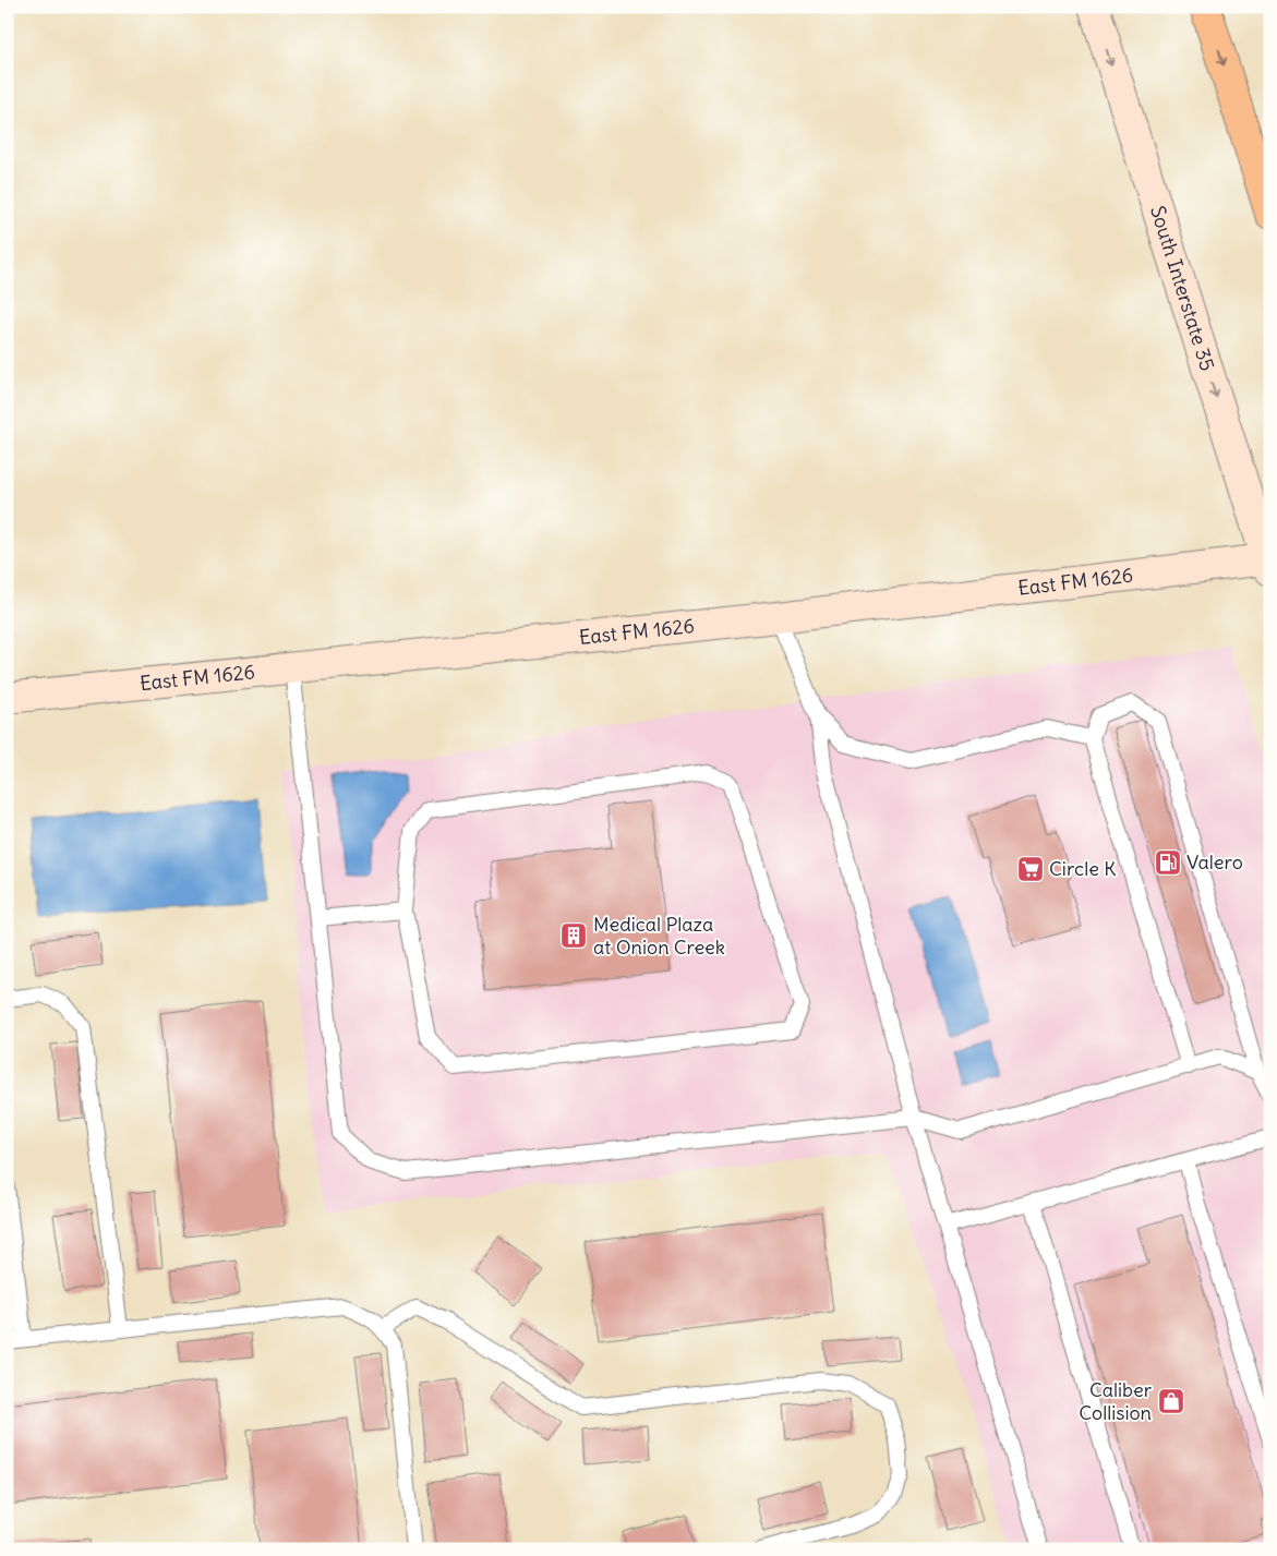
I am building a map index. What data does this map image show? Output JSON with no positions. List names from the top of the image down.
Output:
{
  "streets": {
    "main road": ["South Interstate 35", "East FM 1626"]
  },
  "crossings": [
    ["South Interstate 35", "East FM 1626"]
  ],
  "one_way": ["South Interstate 35"],
  "places": {
    "fuel station": ["Valero"],
    "supermarket": ["Circle K"],
    "building": ["Medical Plaza at Onion Creek"],
    "shop": ["Caliber Collision"]
  }
}
